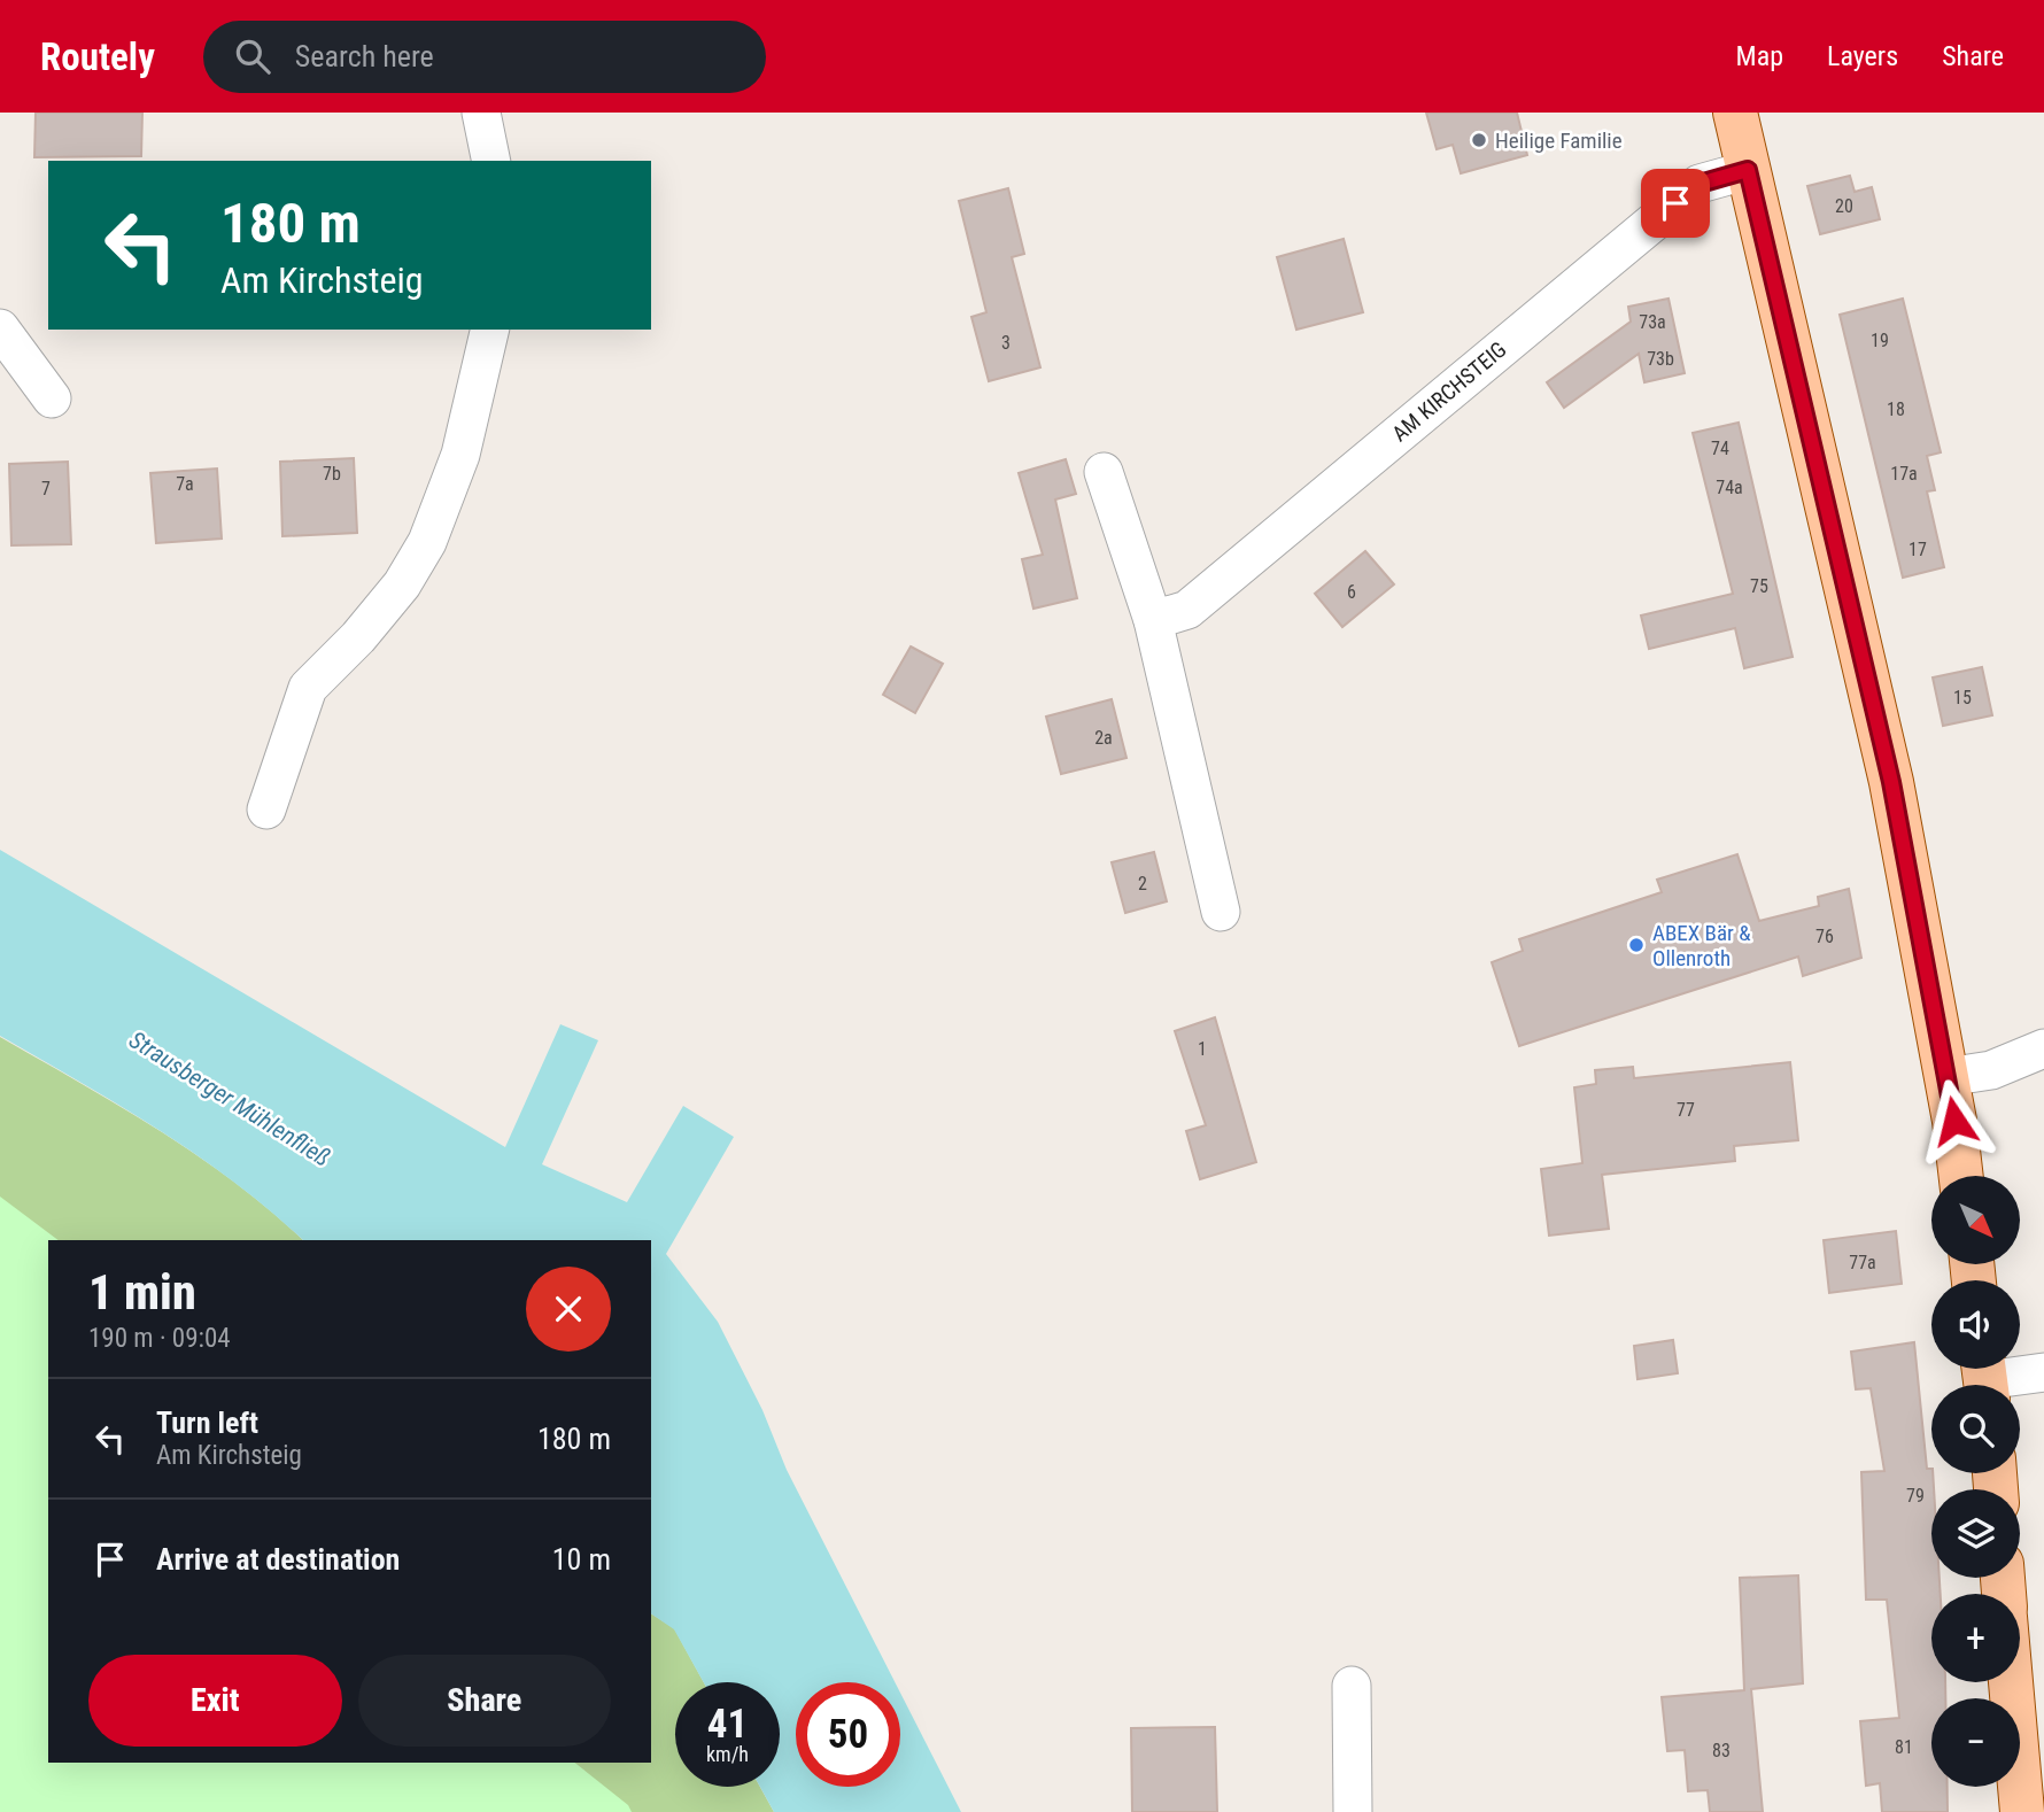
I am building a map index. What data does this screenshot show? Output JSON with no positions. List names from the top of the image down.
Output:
{
  "streets": {
    "street": ["AM KIRCHSTEIG"]
  },
  "water": ["Strausberger Mühlenfließ"],
  "places": ["Heilige Familie", "ABEX Bär & Ollenroth"],
  "house_numbers": [
    "20",
    "73a",
    "19",
    "3",
    "73b",
    "18",
    "74",
    "7b",
    "17a",
    "7a",
    "74a",
    "7",
    "17",
    "75",
    "6",
    "15",
    "2a",
    "2",
    "76",
    "1",
    "77",
    "77a",
    "79",
    "81",
    "83"
  ],
  "north": "bottom right",
  "page": {
    "header": "Routely",
    "search": "Search here",
    "nav": ["Map", "Layers", "Share"],
    "turn": ["180 m", "Am Kirchsteig"],
    "map_buttons": ["+", "−"],
    "heading": ["1 min", "190 m · 09:04"],
    "list": [
      {
        "name": "Turn left",
        "note": "Am Kirchsteig",
        "value": "180 m"
      },
      {
        "name": "Arrive at destination",
        "value": "10 m"
      }
    ],
    "buttons": ["Exit", "Share"],
    "speed": "41 km/h",
    "limit": "50"
  }
}
